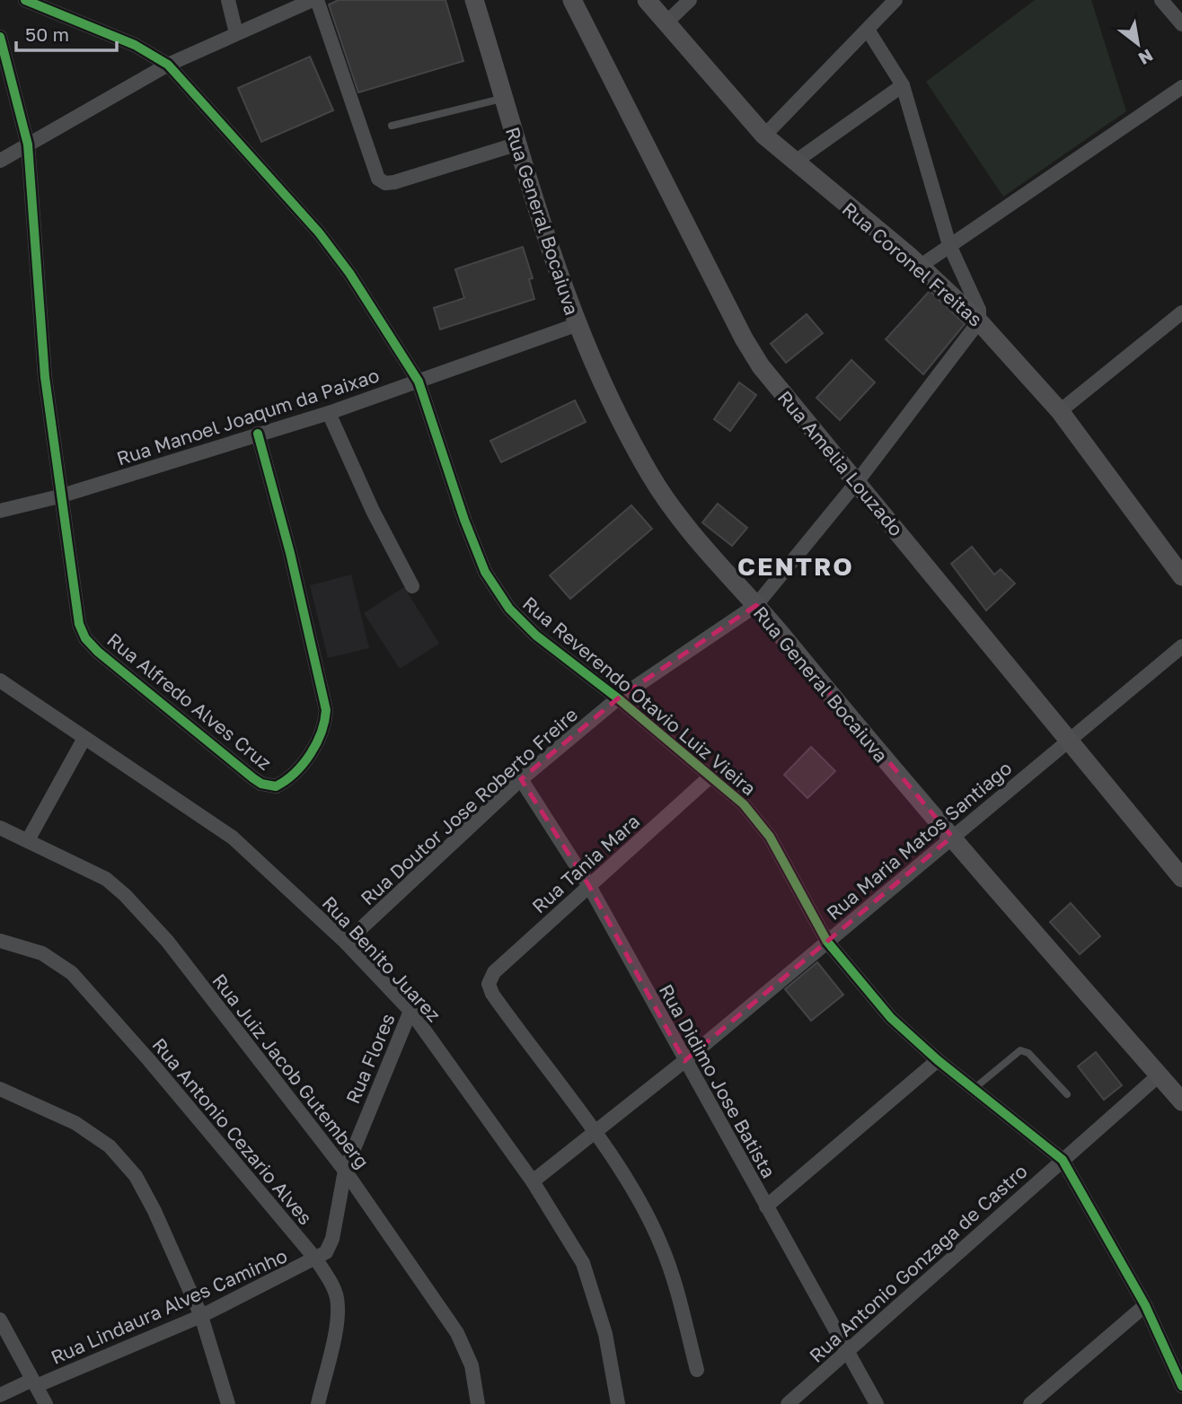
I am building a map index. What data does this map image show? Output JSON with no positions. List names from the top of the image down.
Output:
{
  "streets": {
    "main road": ["Rua General Bocaiuva", "Rua Coronel Freitas", "Rua Amelia Louzado"],
    "street": [
      "Rua Manoel Joaqum da Paixao",
      "Rua Reverendo Otavio Luiz Vieira",
      "Rua Alfredo Alves Cruz",
      "Rua Doutor Jose Roberto Freire",
      "Rua Maria Matos Santiago",
      "Rua Tania Mara",
      "Rua Benito Juarez",
      "Rua Flores",
      "Rua Juiz Jacob Gutemberg",
      "Rua Didimo Jose Batista",
      "Rua Antonio Cezario Alves",
      "Rua Antonio Gonzaga de Castro",
      "Rua Lindaura Alves Caminho"
    ]
  },
  "crossings": [
    ["Rua General Bocaiuva", "Rua Manoel Joaqum da Paixao"],
    ["Rua General Bocaiuva", "Rua Doutor Jose Roberto Freire"],
    ["Rua General Bocaiuva", "Rua Maria Matos Santiago"],
    ["Rua General Bocaiuva", "Rua Antonio Gonzaga de Castro"],
    ["Rua Coronel Freitas", "Rua Doutor Jose Roberto Freire"],
    ["Rua Manoel Joaqum da Paixao", "Rua Reverendo Otavio Luiz Vieira"],
    ["Rua Manoel Joaqum da Paixao", "Rua Alfredo Alves Cruz"],
    ["Rua Amelia Louzado", "Rua Doutor Jose Roberto Freire"],
    ["Rua Amelia Louzado", "Rua Maria Matos Santiago"],
    ["Rua Reverendo Otavio Luiz Vieira", "Rua Doutor Jose Roberto Freire"],
    ["Rua Reverendo Otavio Luiz Vieira", "Rua Maria Matos Santiago"],
    ["Rua Reverendo Otavio Luiz Vieira", "Rua Tania Mara"],
    ["Rua Reverendo Otavio Luiz Vieira", "Rua Antonio Gonzaga de Castro"],
    ["Rua Doutor Jose Roberto Freire", "Rua Benito Juarez"],
    ["Rua Doutor Jose Roberto Freire", "Rua Didimo Jose Batista"],
    ["Rua Maria Matos Santiago", "Rua Tania Mara"],
    ["Rua Maria Matos Santiago", "Rua Benito Juarez"],
    ["Rua Maria Matos Santiago", "Rua Didimo Jose Batista"],
    ["Rua Tania Mara", "Rua Didimo Jose Batista"],
    ["Rua Benito Juarez", "Rua Flores"],
    ["Rua Flores", "Rua Juiz Jacob Gutemberg"],
    ["Rua Flores", "Rua Antonio Cezario Alves"],
    ["Rua Flores", "Rua Lindaura Alves Caminho"],
    ["Rua Didimo Jose Batista", "Rua Antonio Gonzaga de Castro"],
    ["Rua Antonio Cezario Alves", "Rua Lindaura Alves Caminho"]
  ],
  "districts": ["CENTRO"],
  "scale_bar": "50 m",
  "north": "bottom right"
}
